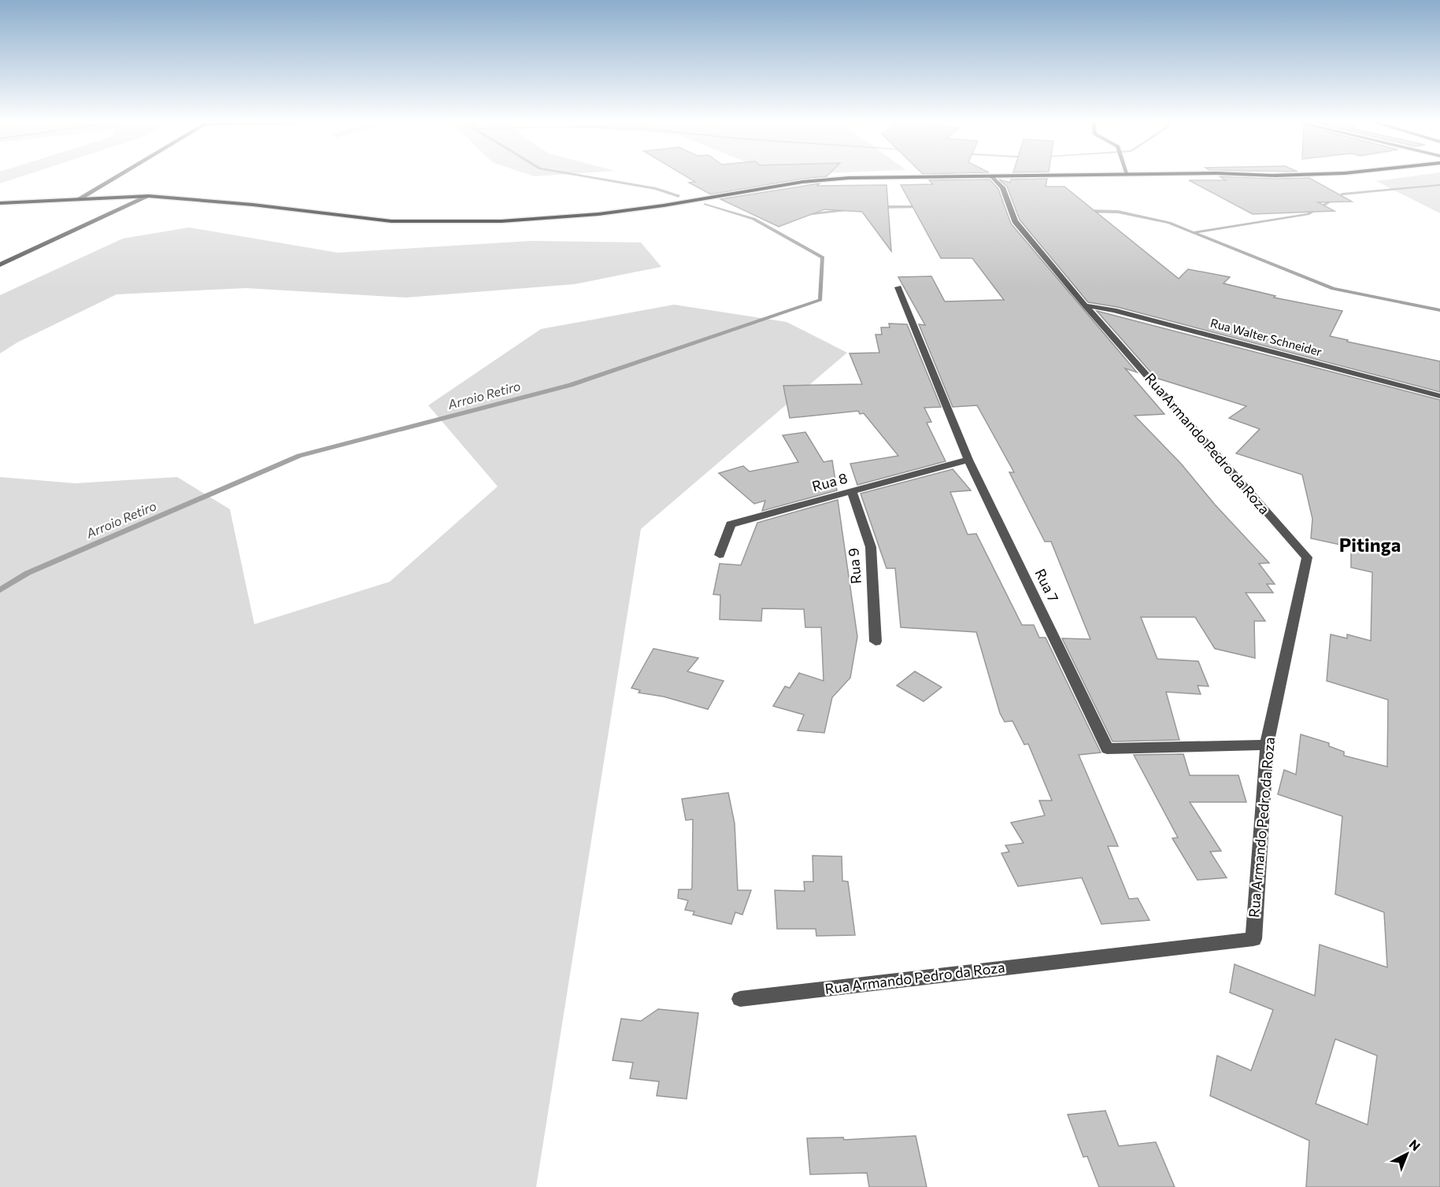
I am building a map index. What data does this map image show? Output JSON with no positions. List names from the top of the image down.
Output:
{
  "streets": {
    "street": [
      "Rua Walter Schneider",
      "Rua Armando Pedro da Roza",
      "Rua 8",
      "Rua 9",
      "Rua 7"
    ]
  },
  "crossings": [
    ["Rua Walter Schneider", "Rua Armando Pedro da Roza"],
    ["Rua Armando Pedro da Roza", "Rua 7"],
    ["Rua 8", "Rua 9"],
    ["Rua 8", "Rua 7"]
  ],
  "districts": ["Pitinga"],
  "water": ["Arroio Retiro"],
  "north": "top right"
}
